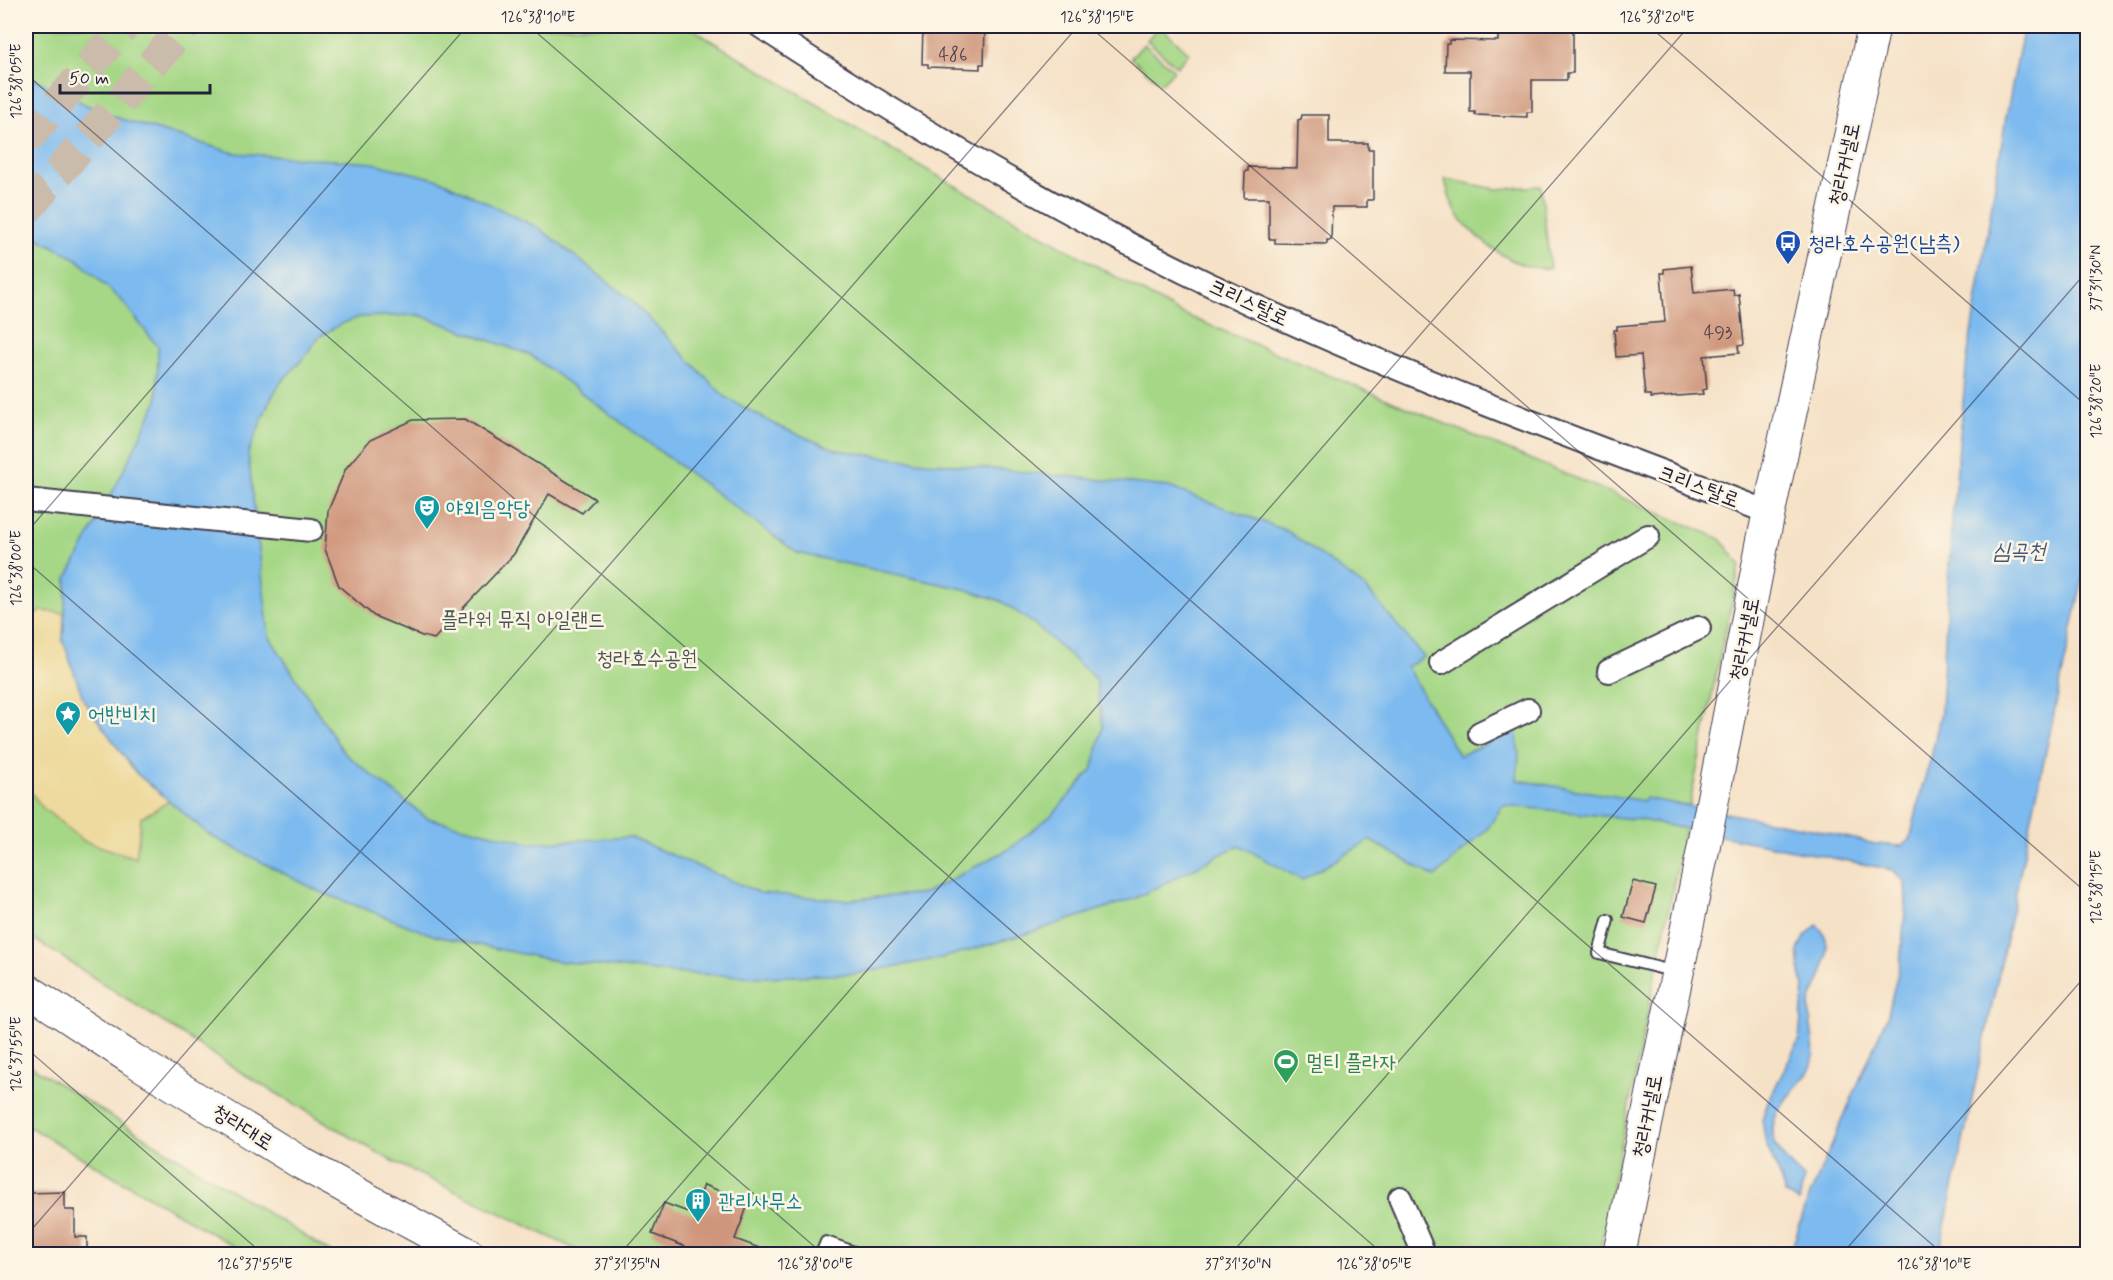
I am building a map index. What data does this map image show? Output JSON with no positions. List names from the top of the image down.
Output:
{
  "streets": {
    "street": ["청라커낼로", "크리스탈로", "청라대로"]
  },
  "crossings": [
    ["청라커낼로", "크리스탈로"]
  ],
  "water": ["심곡천"],
  "parks": ["플라워 뮤직 아일랜드", "청라호수공원"],
  "places": {
    "bus stop": ["청라호수공원(남측)"],
    "theatre": ["야외음악당"],
    "place": ["어반비치"],
    "sports": ["멀티 플라자"],
    "building": ["관리사무소"]
  },
  "house_numbers": ["486", "493"],
  "scale_bar": "50 m",
  "coordinates": [
    "126°38'10\"E",
    "126°38'15\"E",
    "126°38'20\"E",
    "126°38'05\"E",
    "37°31'30\"N",
    "126°38'00\"E",
    "126°37'55\"E",
    "37°31'35\"N"
  ]
}
